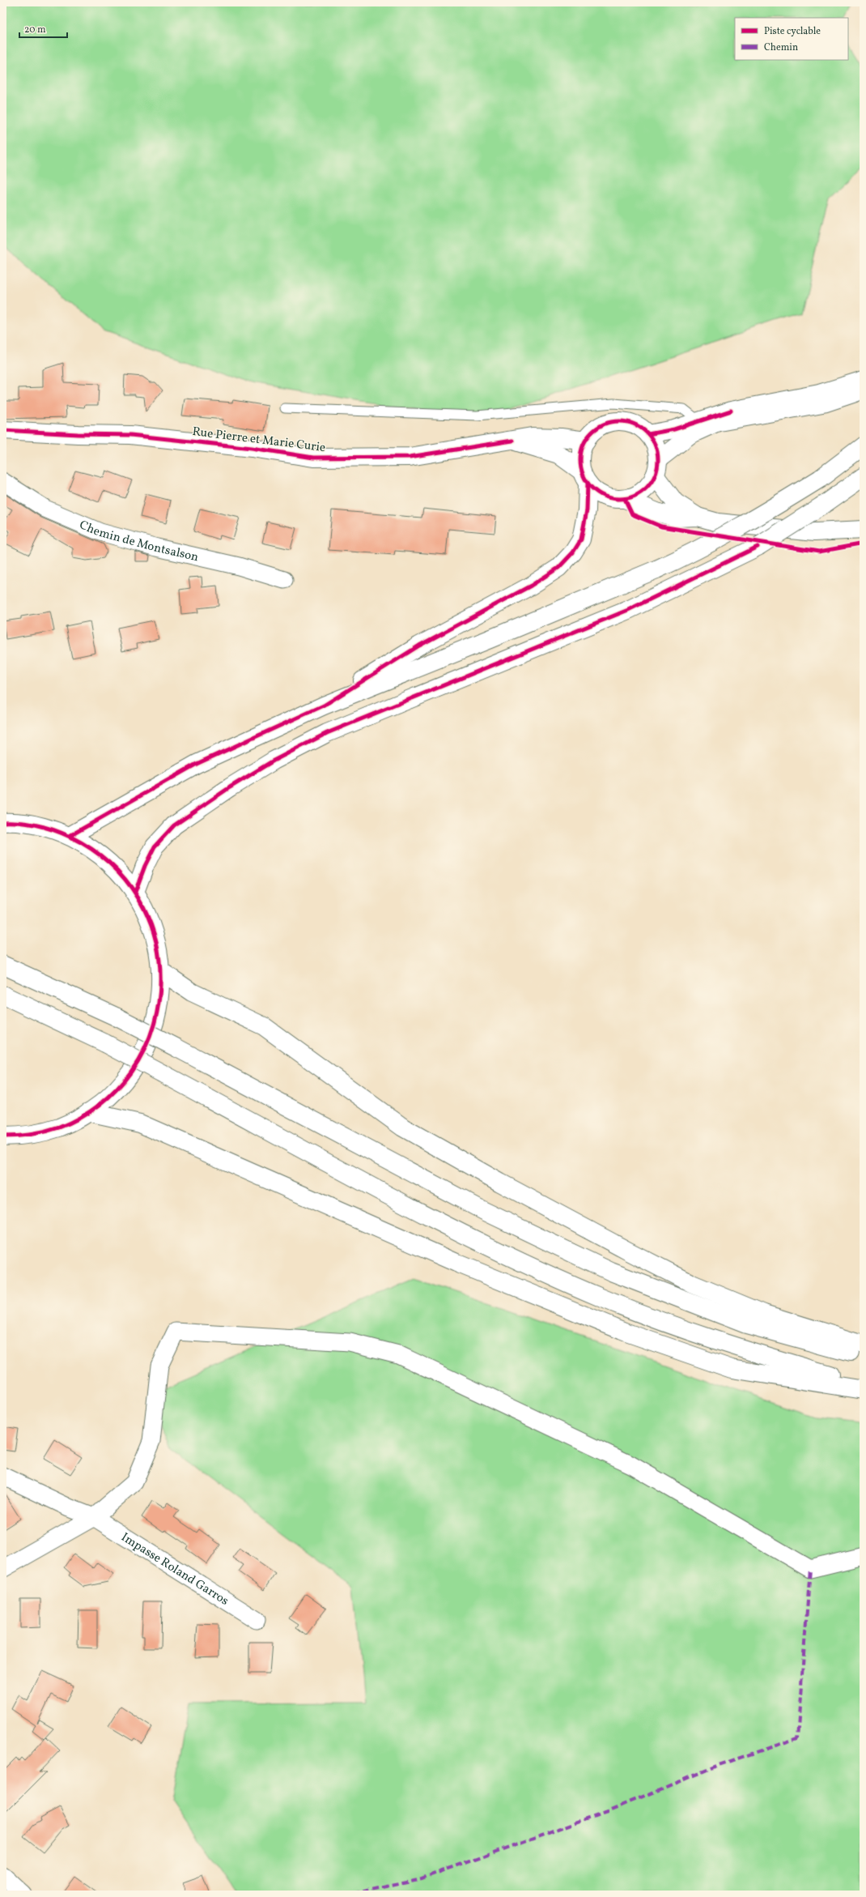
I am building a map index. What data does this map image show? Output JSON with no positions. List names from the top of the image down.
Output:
{
  "streets": {
    "main road": ["Rue Pierre et Marie Curie"],
    "street": ["Chemin de Montsalson", "Impasse Roland Garros"]
  },
  "legend": ["Piste cyclable", "Chemin"],
  "scale_bar": "20 m"
}
